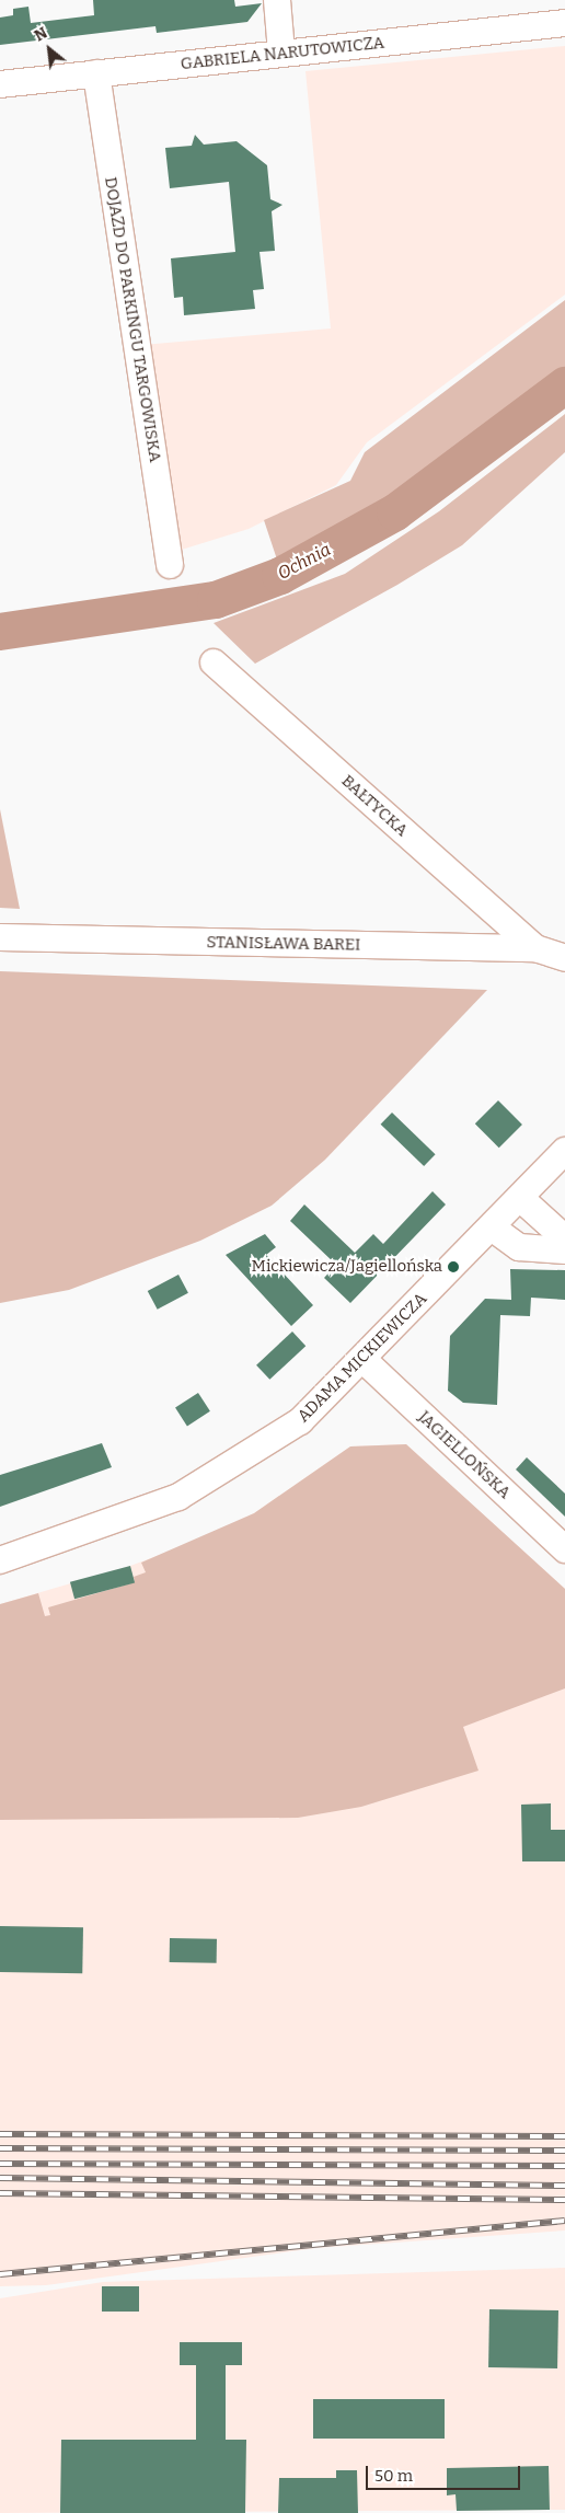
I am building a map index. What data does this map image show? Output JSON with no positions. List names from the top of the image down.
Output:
{
  "streets": {
    "street": [
      "GABRIELA NARUTOWICZA",
      "DOJAZD DO PARKINGU TARGOWISKA",
      "BAŁTYCKA",
      "STANISŁAWA BAREI",
      "ADAMA MICKIEWICZA",
      "JAGIELLOŃSKA"
    ]
  },
  "crossings": [
    ["GABRIELA NARUTOWICZA", "DOJAZD DO PARKINGU TARGOWISKA"],
    ["BAŁTYCKA", "STANISŁAWA BAREI"],
    ["ADAMA MICKIEWICZA", "JAGIELLOŃSKA"]
  ],
  "water": ["Ochnia"],
  "places": ["Mickiewicza/Jagiellońska"],
  "scale_bar": "50 m",
  "north": "top left"
}
